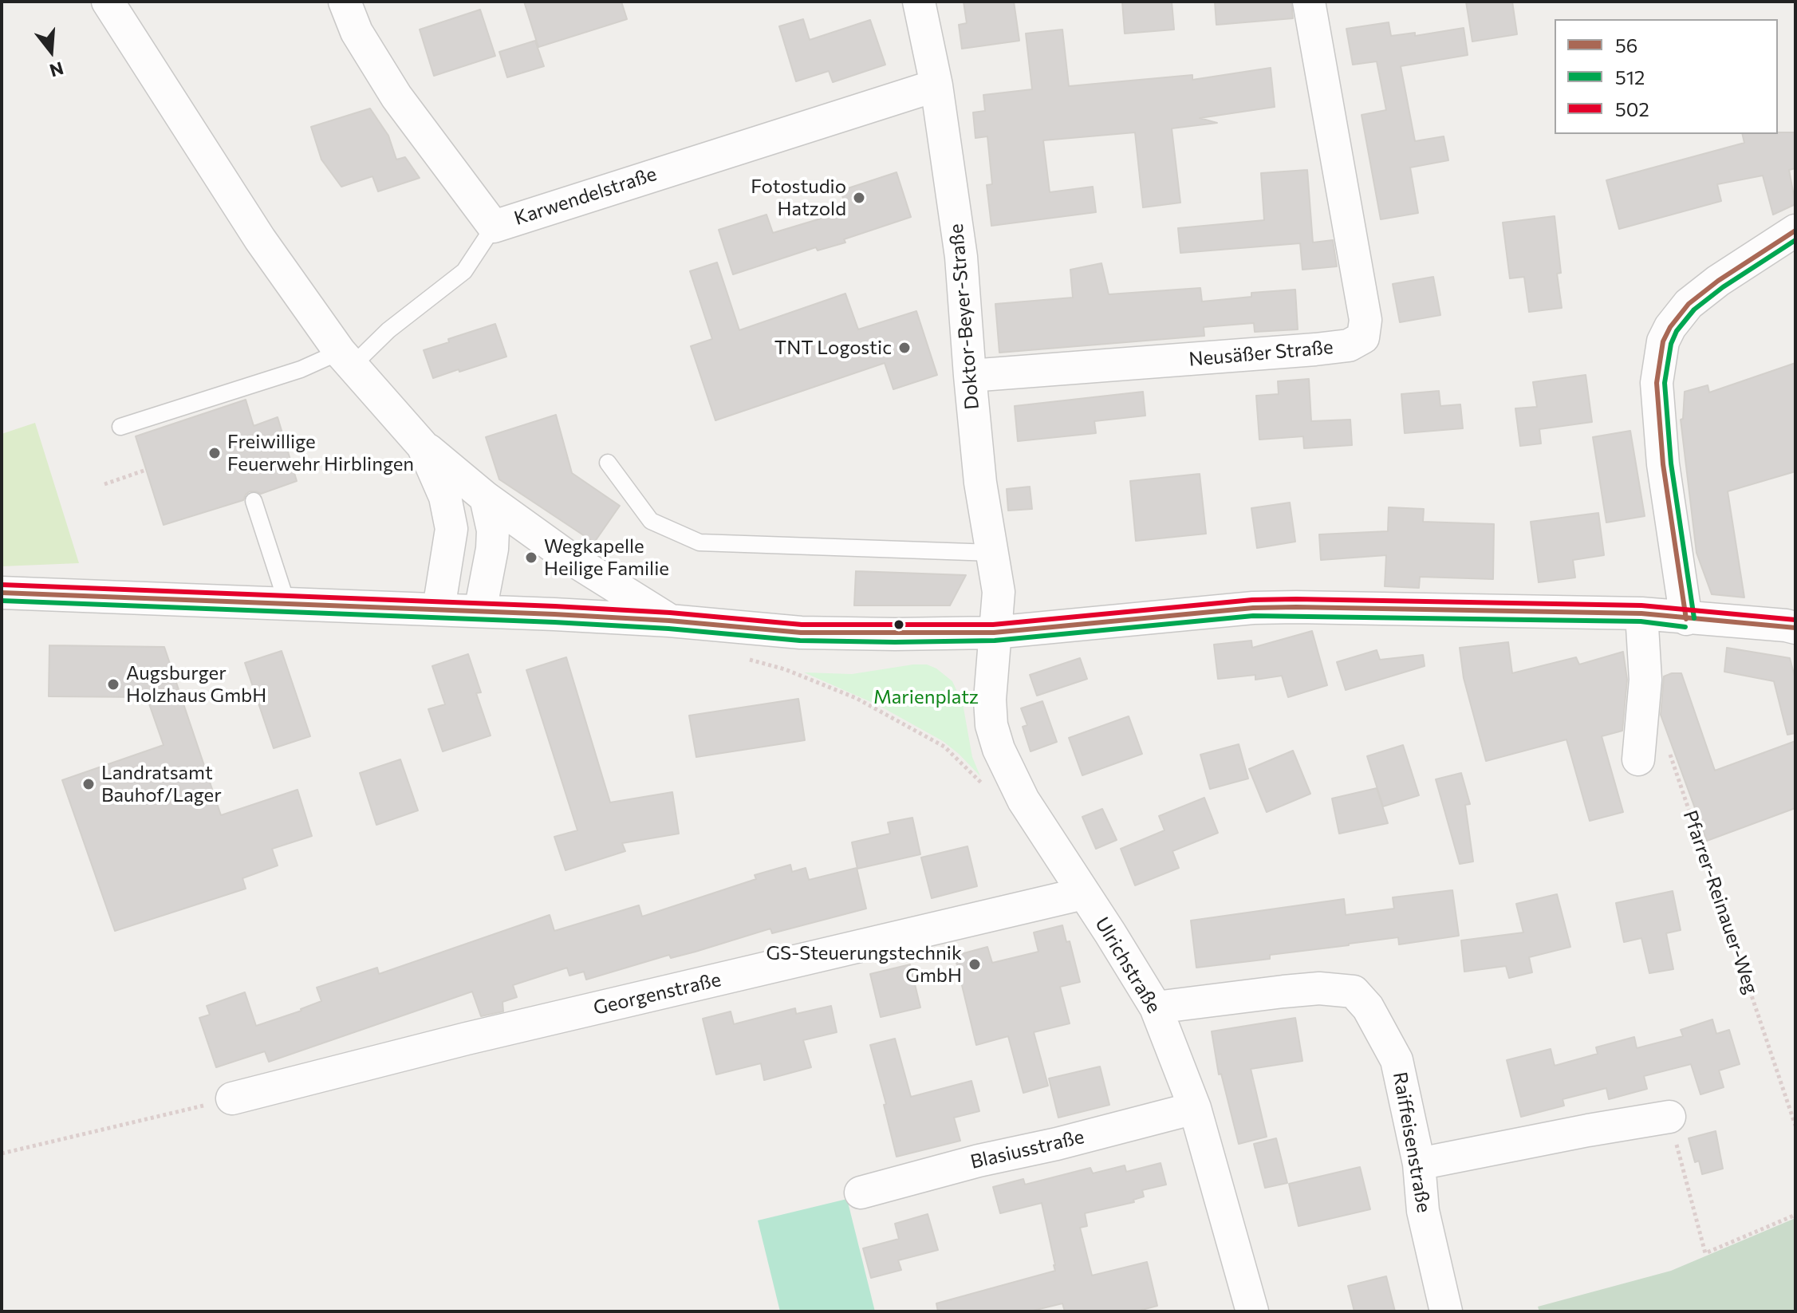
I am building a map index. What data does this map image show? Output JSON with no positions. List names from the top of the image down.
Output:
{
  "streets": {
    "street": [
      "Karwendelstraße",
      "Doktor-Beyer-Straße",
      "Neusäßer Straße",
      "Ulrichstraße",
      "Georgenstraße",
      "Raiffeisenstraße",
      "Blasiusstraße"
    ],
    "path": ["Pfarrer-Reinauer-Weg"]
  },
  "crossings": [
    ["Karwendelstraße", "Doktor-Beyer-Straße"],
    ["Doktor-Beyer-Straße", "Neusäßer Straße"],
    ["Doktor-Beyer-Straße", "Ulrichstraße"],
    ["Ulrichstraße", "Georgenstraße"],
    ["Ulrichstraße", "Raiffeisenstraße"],
    ["Ulrichstraße", "Blasiusstraße"]
  ],
  "parks": ["Marienplatz"],
  "places": [
    "Fotostudio Hatzold",
    "TNT Logostic",
    "Freiwillige Feuerwehr Hirblingen",
    "Wegkapelle Heilige Familie",
    "Augsburger Holzhaus GmbH",
    "Landratsamt Bauhof/Lager",
    "GS-Steuerungstechnik GmbH"
  ],
  "lines": ["transit line 56", "transit line 512", "transit line 502"],
  "legend": ["56", "512", "502"],
  "north": "bottom"
}
